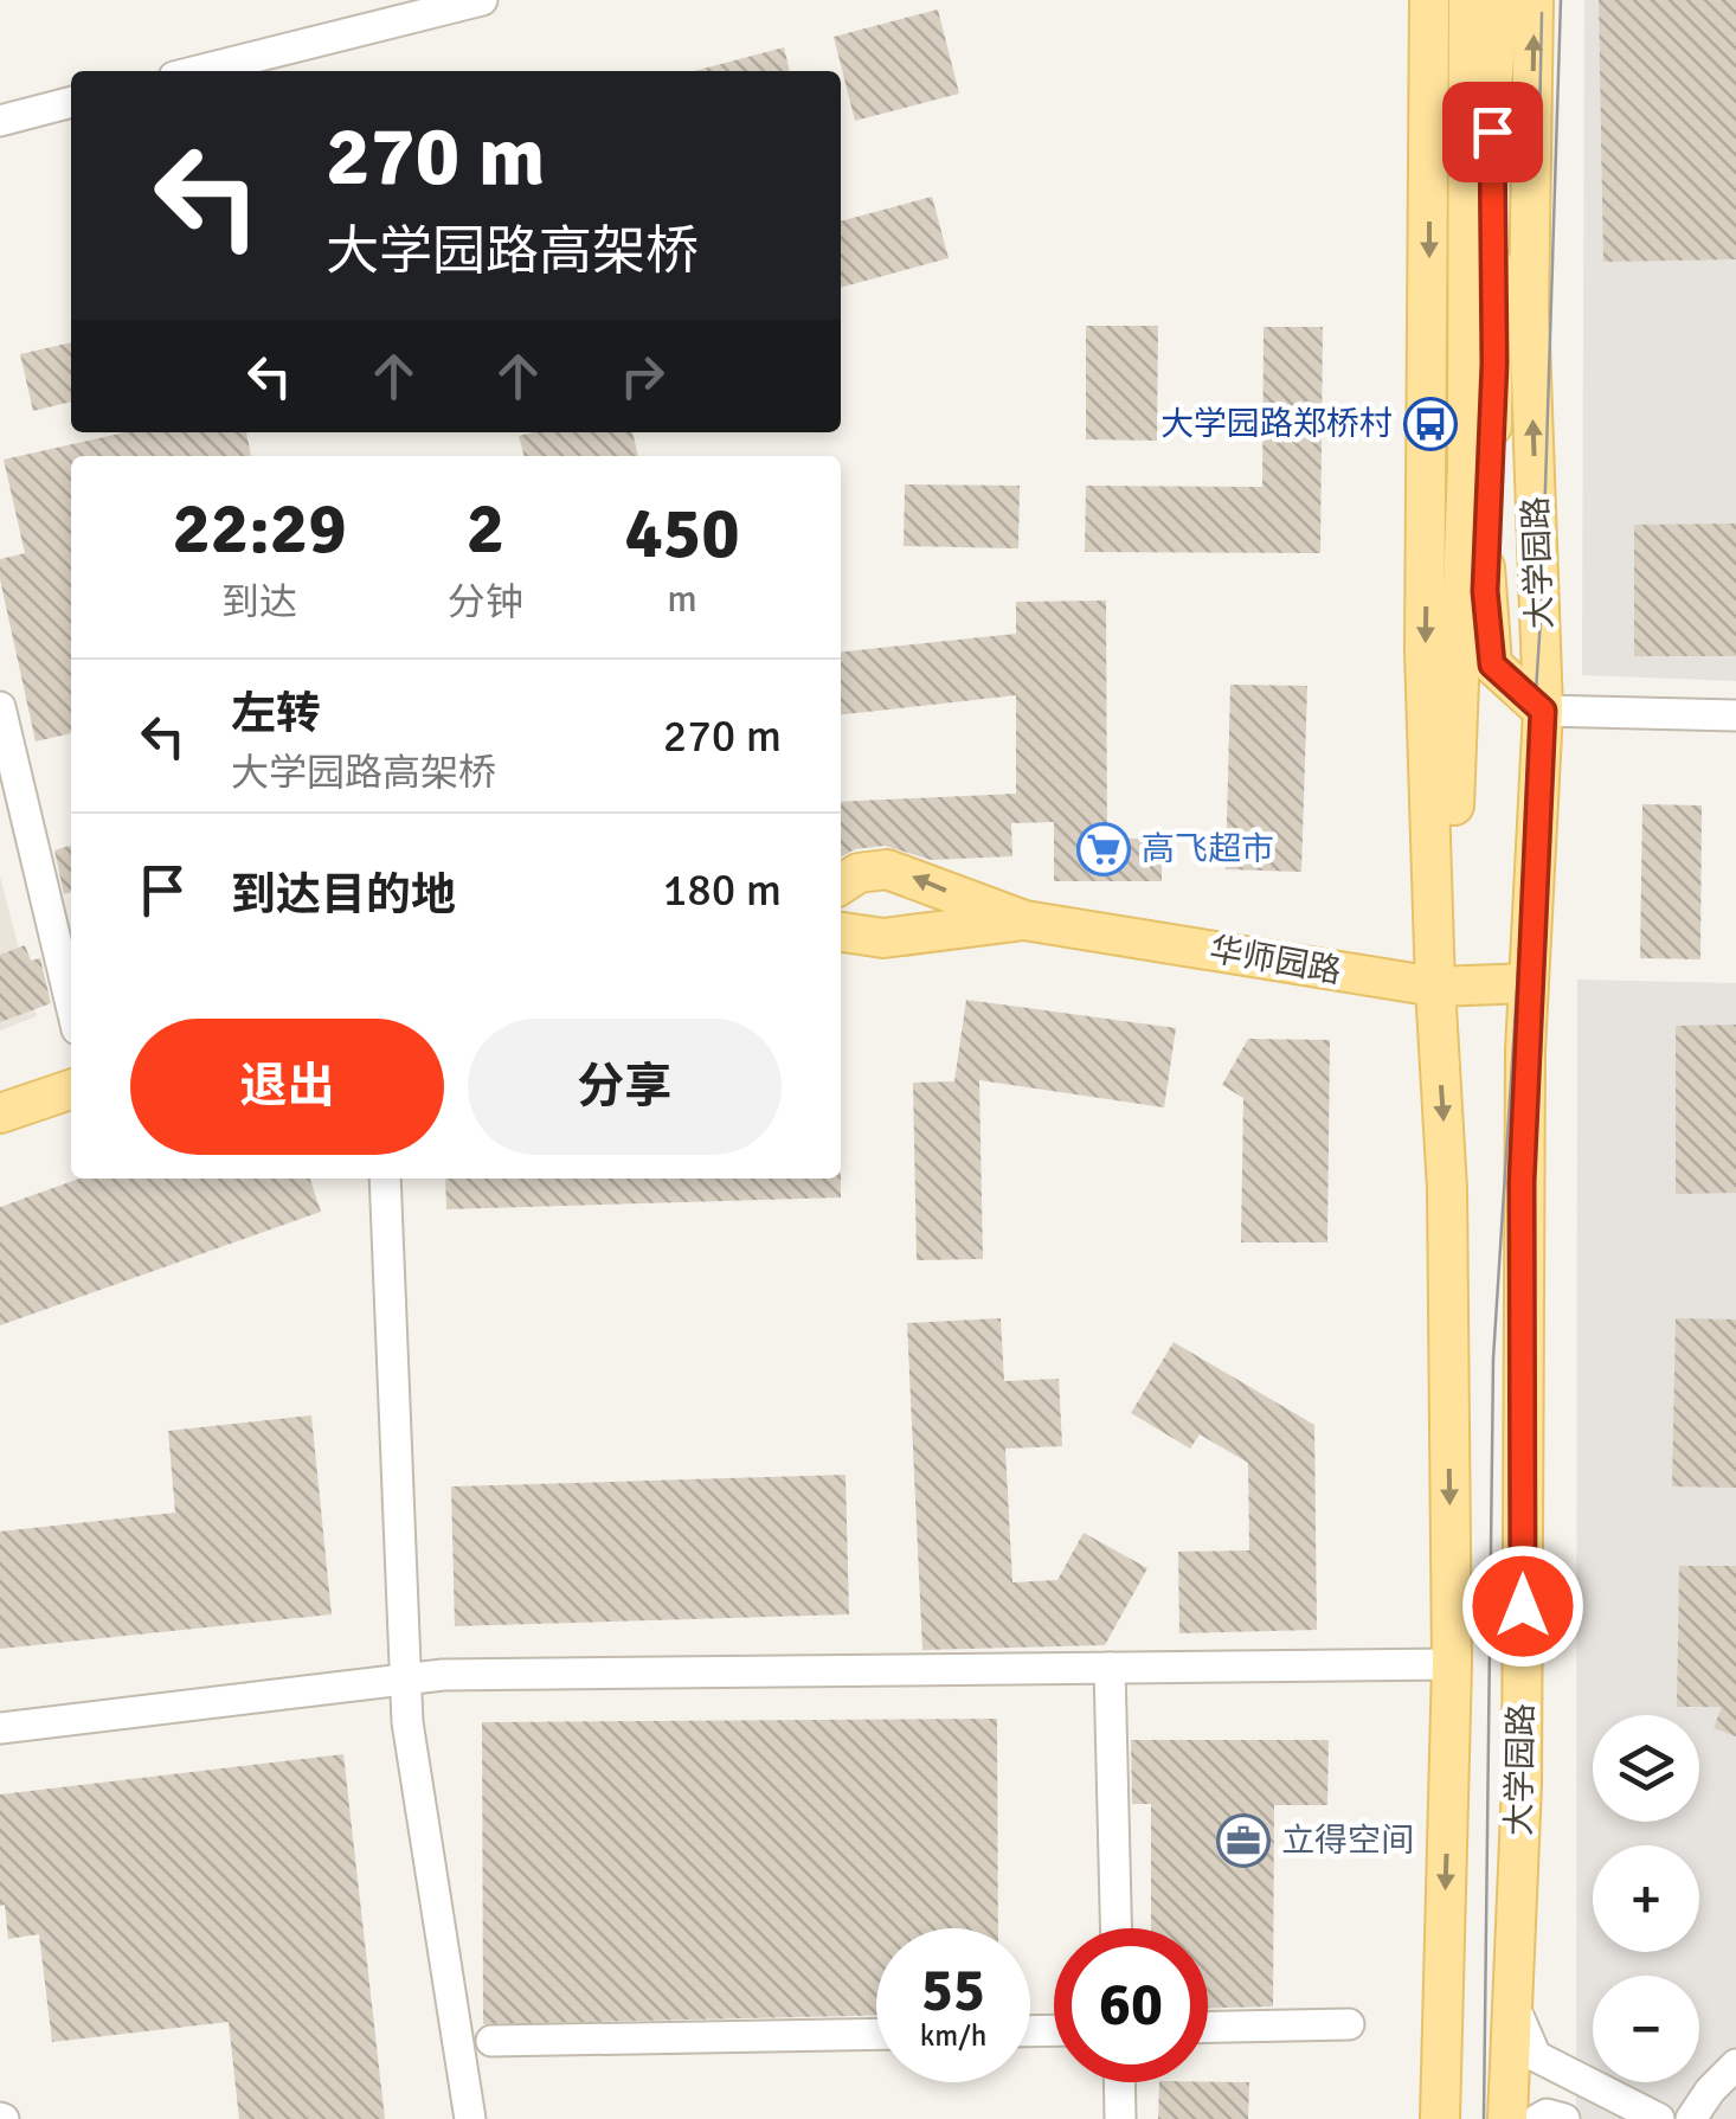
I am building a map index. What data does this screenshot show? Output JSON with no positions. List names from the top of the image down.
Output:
{
  "streets": {
    "main road": ["大学园路", "华师园路"]
  },
  "crossings": [
    ["大学园路", "华师园路"]
  ],
  "places": {
    "bus stop": ["大学园路郑桥村"],
    "supermarket": ["高飞超市"],
    "office": ["立得空间"]
  },
  "page": {
    "turn": ["270 m", "大学园路高架桥"],
    "eta": [
      "22:29",
      "到达",
      "2",
      "分钟",
      "450",
      "m"
    ],
    "list": [
      {
        "name": "左转",
        "note": "大学园路高架桥",
        "value": "270 m"
      },
      {
        "name": "到达目的地",
        "value": "180 m"
      }
    ],
    "buttons": ["退出", "分享"],
    "map_buttons": ["+", "−"],
    "speed": "55 km/h",
    "limit": "60"
  }
}
